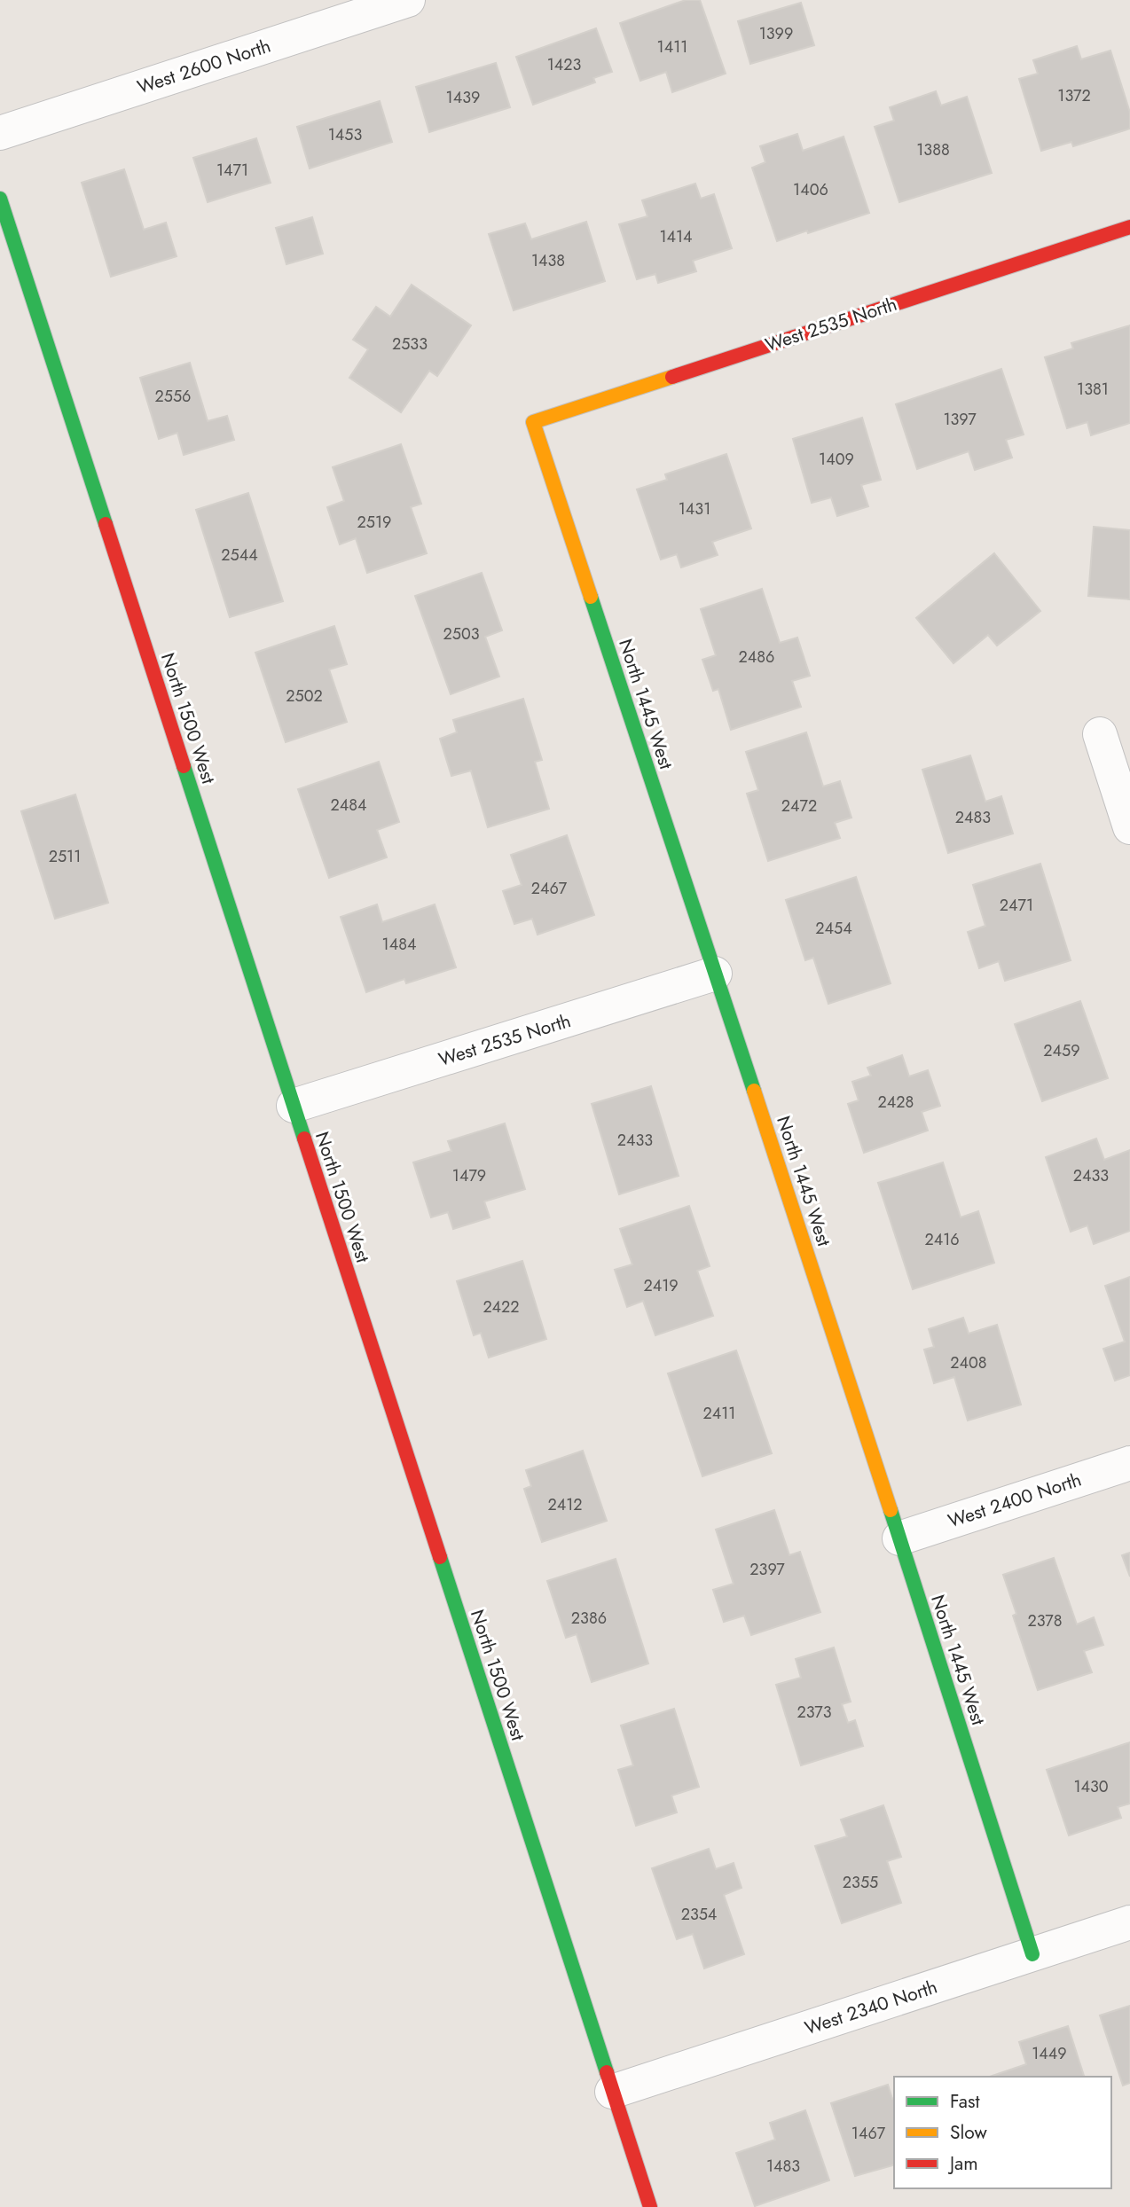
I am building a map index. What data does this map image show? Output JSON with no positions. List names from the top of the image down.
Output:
{
  "streets": {
    "street": [
      "West 2600 North",
      "West 2535 North",
      "North 1445 West",
      "North 1500 West",
      "West 2400 North",
      "West 2340 North"
    ]
  },
  "crossings": [
    ["West 2535 North", "North 1445 West"],
    ["West 2535 North", "North 1500 West"],
    ["North 1445 West", "West 2400 North"],
    ["North 1445 West", "West 2340 North"],
    ["North 1500 West", "West 2340 North"]
  ],
  "house_numbers": [
    "1399",
    "1411",
    "1423",
    "1372",
    "1439",
    "1453",
    "1388",
    "1471",
    "1406",
    "1414",
    "1438",
    "2533",
    "1381",
    "2556",
    "1397",
    "1409",
    "1431",
    "2519",
    "2544",
    "2503",
    "2486",
    "2502",
    "2484",
    "2472",
    "2483",
    "2511",
    "2467",
    "2471",
    "2454",
    "1484",
    "2459",
    "2428",
    "2433",
    "1479",
    "2433",
    "2416",
    "2419",
    "2422",
    "2408",
    "2411",
    "2412",
    "2397",
    "2386",
    "2378",
    "2373",
    "1430",
    "2355",
    "2354",
    "1449",
    "1467",
    "1483"
  ],
  "legend": ["Fast", "Slow", "Jam"]
}
